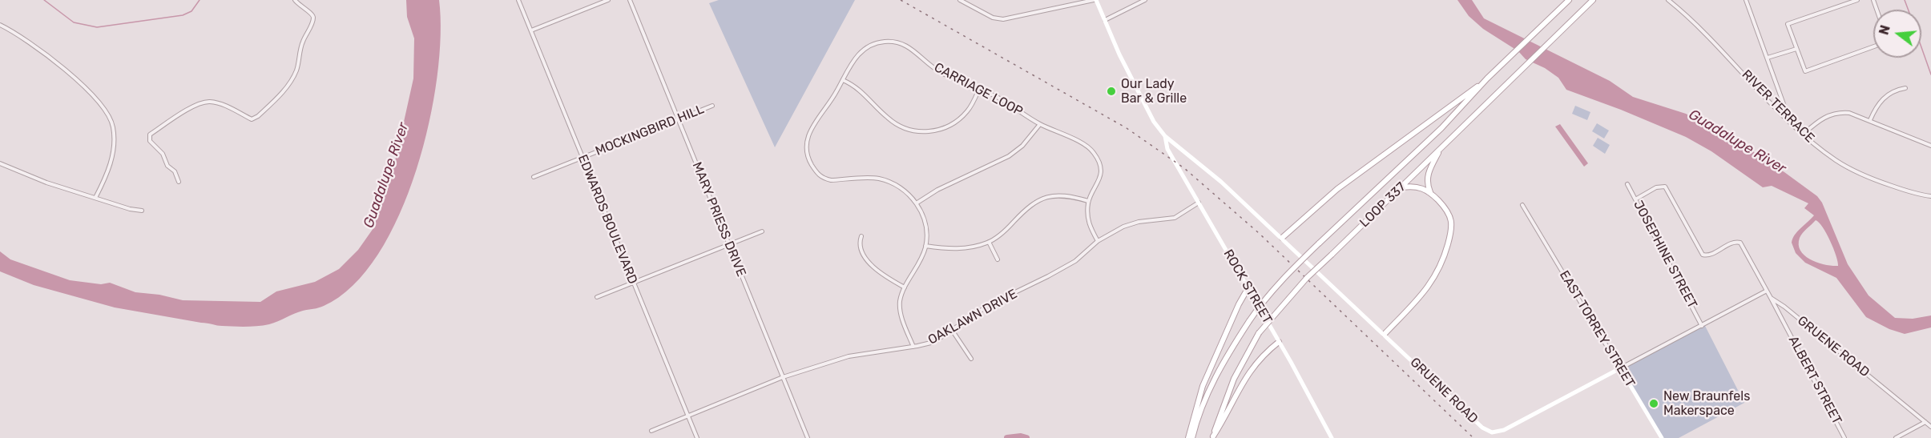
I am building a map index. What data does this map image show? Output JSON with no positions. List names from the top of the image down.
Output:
{
  "streets": {
    "main road": ["LOOP 337"],
    "street": [
      "CARRIAGE LOOP",
      "RIVER TERRACE",
      "MOCKINGBIRD HILL",
      "EDWARDS BOULEVARD",
      "MARY PRIESS DRIVE",
      "JOSEPHINE STREET",
      "ROCK STREET",
      "OAKLAWN DRIVE",
      "EAST TORREY STREET",
      "GRUENE ROAD",
      "ALBERT STREET"
    ]
  },
  "crossings": [
    ["MOCKINGBIRD HILL", "EDWARDS BOULEVARD"],
    ["MOCKINGBIRD HILL", "MARY PRIESS DRIVE"],
    ["EDWARDS BOULEVARD", "OAKLAWN DRIVE"],
    ["MARY PRIESS DRIVE", "OAKLAWN DRIVE"],
    ["JOSEPHINE STREET", "GRUENE ROAD"],
    ["ROCK STREET", "OAKLAWN DRIVE"],
    ["ROCK STREET", "GRUENE ROAD"],
    ["EAST TORREY STREET", "GRUENE ROAD"],
    ["GRUENE ROAD", "ALBERT STREET"]
  ],
  "water": ["Guadalupe River"],
  "places": ["Our Lady Bar & Grille", "New Braunfels Makerspace"],
  "north": "left"
}
